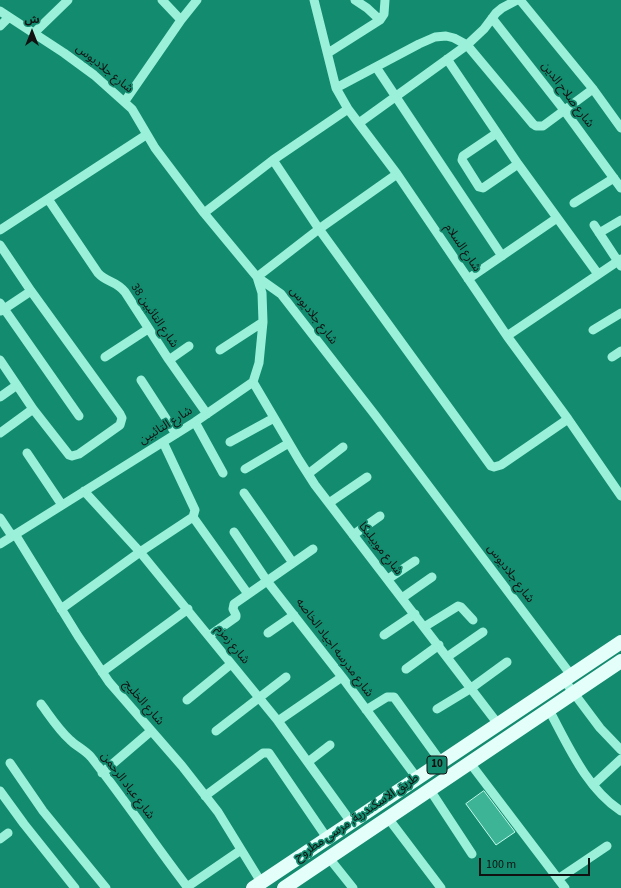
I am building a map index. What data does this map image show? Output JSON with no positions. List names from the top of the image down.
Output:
{
  "streets": {
    "main road": ["10", "طريق الاسكندرية, مرسى مطروح"],
    "street": [
      "شارع جلاديوس",
      "شارع صلاح الدين",
      "شارع السلام",
      "شارع التائبين 38",
      "شارع التائبين",
      "شارع موبيليكا",
      "شارع زمزم",
      "شارع مدرسه اجياد الخاصه",
      "شارع الخليج",
      "شارع عباد الرحمن"
    ]
  },
  "crossings": [
    ["شارع جلاديوس", "طريق الاسكندرية, مرسى مطروح"],
    ["شارع التائبين 38", "شارع التائبين"],
    ["شارع التائبين", "شارع موبيليكا"],
    ["شارع التائبين", "شارع زمزم"],
    ["شارع التائبين", "شارع الخليج"],
    ["شارع موبيليكا", "طريق الاسكندرية, مرسى مطروح"],
    ["شارع زمزم", "طريق الاسكندرية, مرسى مطروح"],
    ["شارع مدرسه اجياد الخاصه", "طريق الاسكندرية, مرسى مطروح"],
    ["شارع الخليج", "طريق الاسكندرية, مرسى مطروح"]
  ],
  "scale_bar": "100 m",
  "north": "top"
}
